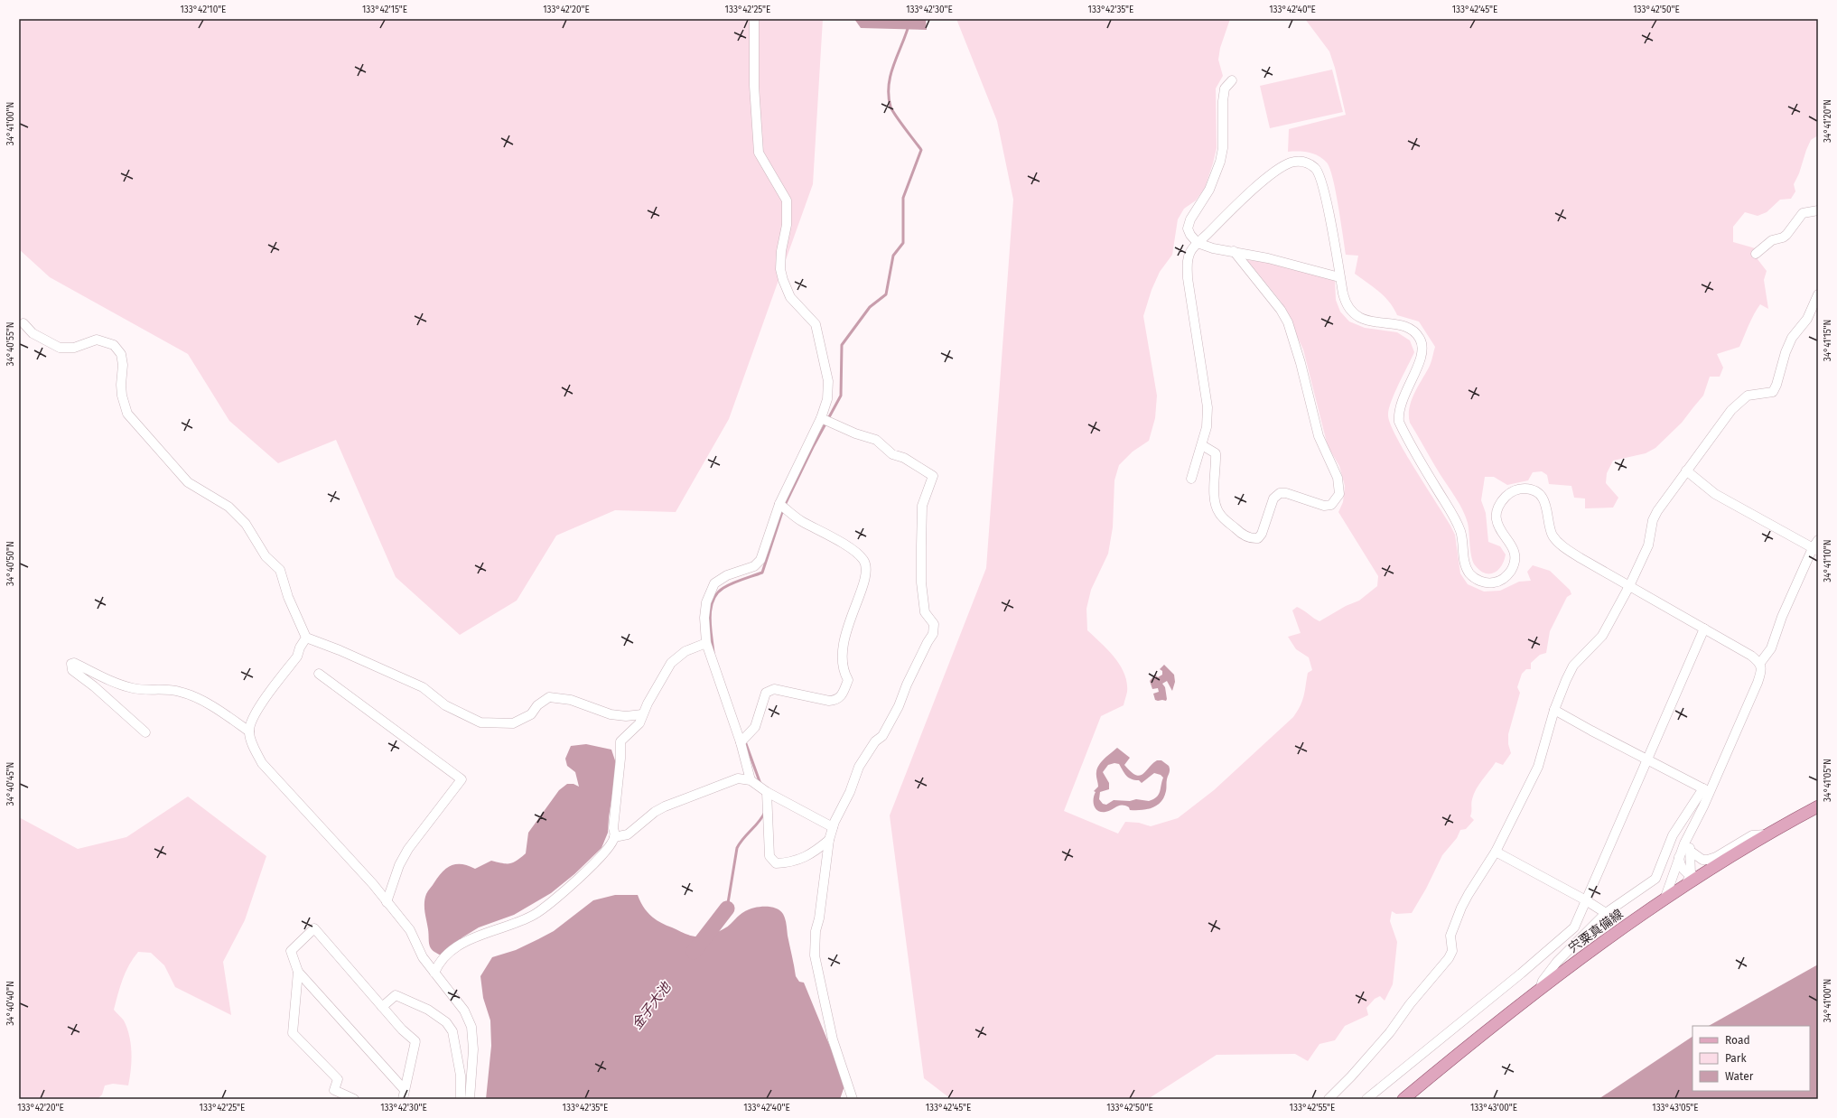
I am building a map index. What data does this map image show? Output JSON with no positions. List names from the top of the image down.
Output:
{
  "streets": {
    "main road": ["宍粟真備線"]
  },
  "water": ["金子大池"],
  "legend": ["Road", "Park", "Water"],
  "coordinates": [
    "133°42'10\"E",
    "133°42'15\"E",
    "133°42'20\"E",
    "133°42'25\"E",
    "133°42'30\"E",
    "133°42'35\"E",
    "133°42'40\"E",
    "133°42'45\"E",
    "133°42'50\"E",
    "34°41'20\"N",
    "34°41'00\"N",
    "34°41'15\"N",
    "34°40'55\"N",
    "34°41'10\"N",
    "34°40'50\"N",
    "34°41'05\"N",
    "34°40'45\"N",
    "34°40'40\"N",
    "133°42'55\"E",
    "133°43'00\"E",
    "133°43'05\"E"
  ]
}
